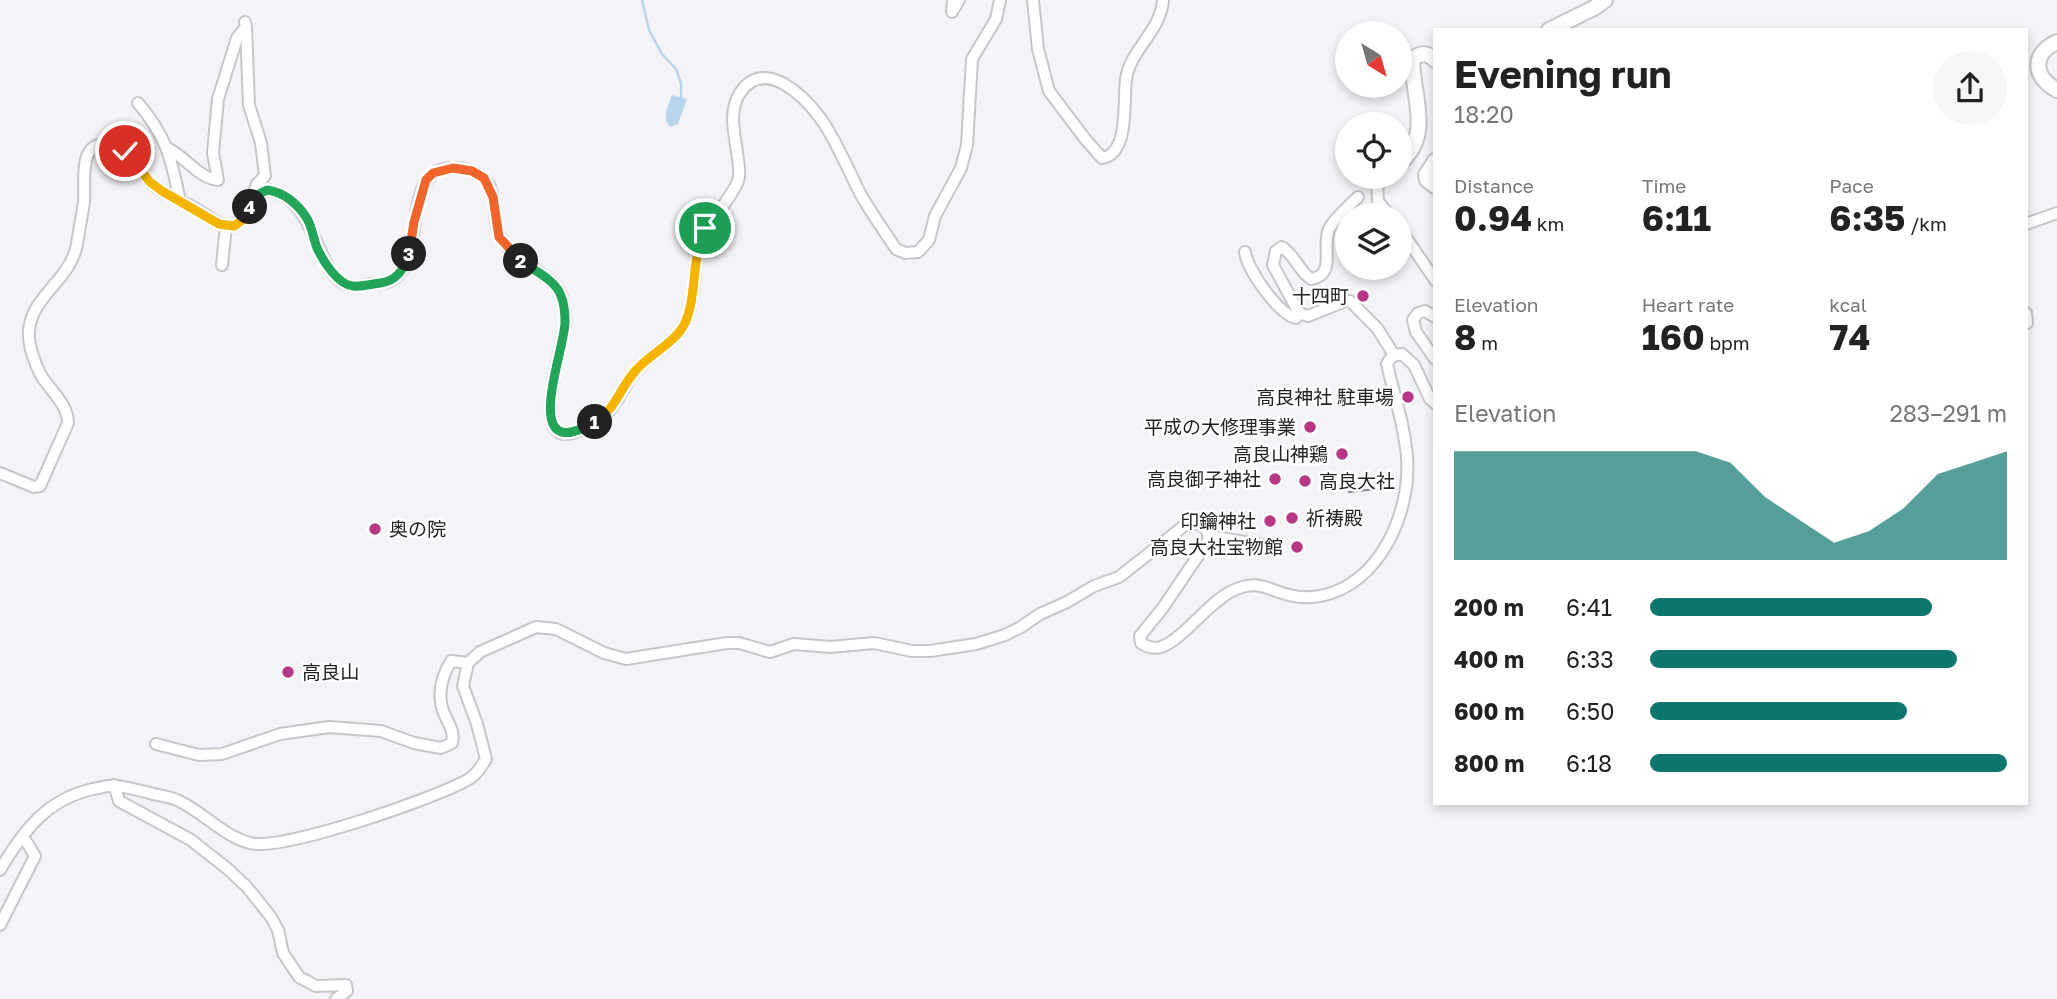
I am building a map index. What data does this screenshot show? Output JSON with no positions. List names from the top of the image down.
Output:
{
  "places": [
    "十四町",
    "高良神社 駐車場",
    "平成の大修理事業",
    "高良山神鶏",
    "高良御子神社",
    "高良大社",
    "祈祷殿",
    "印鑰神社",
    "奥の院",
    "高良大社宝物館",
    "高良山"
  ],
  "north": "bottom right",
  "page": {
    "heading": ["Evening run", "18:20"],
    "stats": [
      ["Distance", "0.94 km"],
      ["Time", "6:11"],
      ["Pace", "6:35 /km"],
      ["Elevation", "8 m"],
      ["Heart rate", "160 bpm"],
      ["kcal", "74"]
    ],
    "pins": [
      "4",
      "3",
      "2",
      "1"
    ],
    "chart": ["Elevation", "283–291 m"],
    "list": [
      {
        "name": "200 m",
        "note": "6:41"
      },
      {
        "name": "400 m",
        "note": "6:33"
      },
      {
        "name": "600 m",
        "note": "6:50"
      },
      {
        "name": "800 m",
        "note": "6:18"
      }
    ]
  }
}
